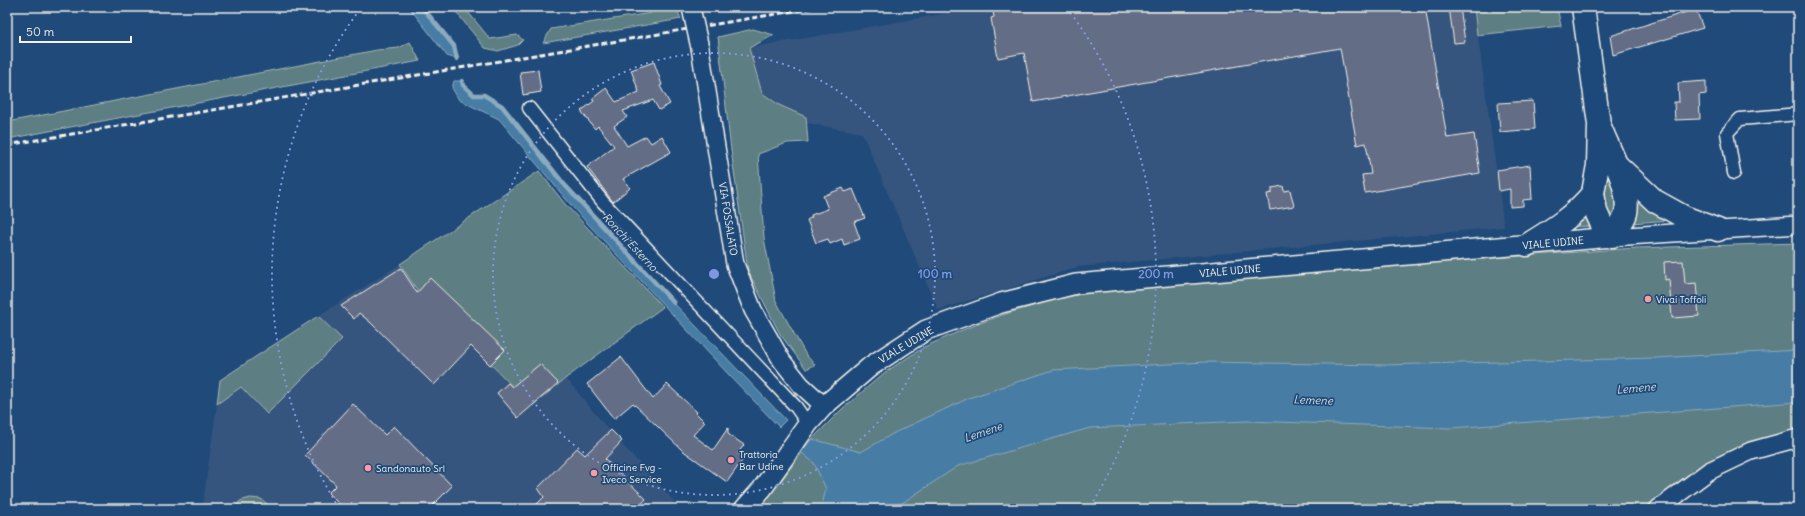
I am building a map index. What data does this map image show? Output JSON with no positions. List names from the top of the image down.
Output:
{
  "streets": {
    "main road": ["VIALE UDINE"],
    "street": ["VIA FOSSALATO"]
  },
  "crossings": [
    ["VIA FOSSALATO", "VIALE UDINE"]
  ],
  "water": ["Ronchi Esterno", "Lemene"],
  "places": [
    "Vivai Toffoli",
    "Trattoria Bar Udine",
    "Sandonauto Srl",
    "Officine Fvg - Iveco Service"
  ],
  "scale_bar": "50 m",
  "rings": ["100 m", "200 m"]
}
